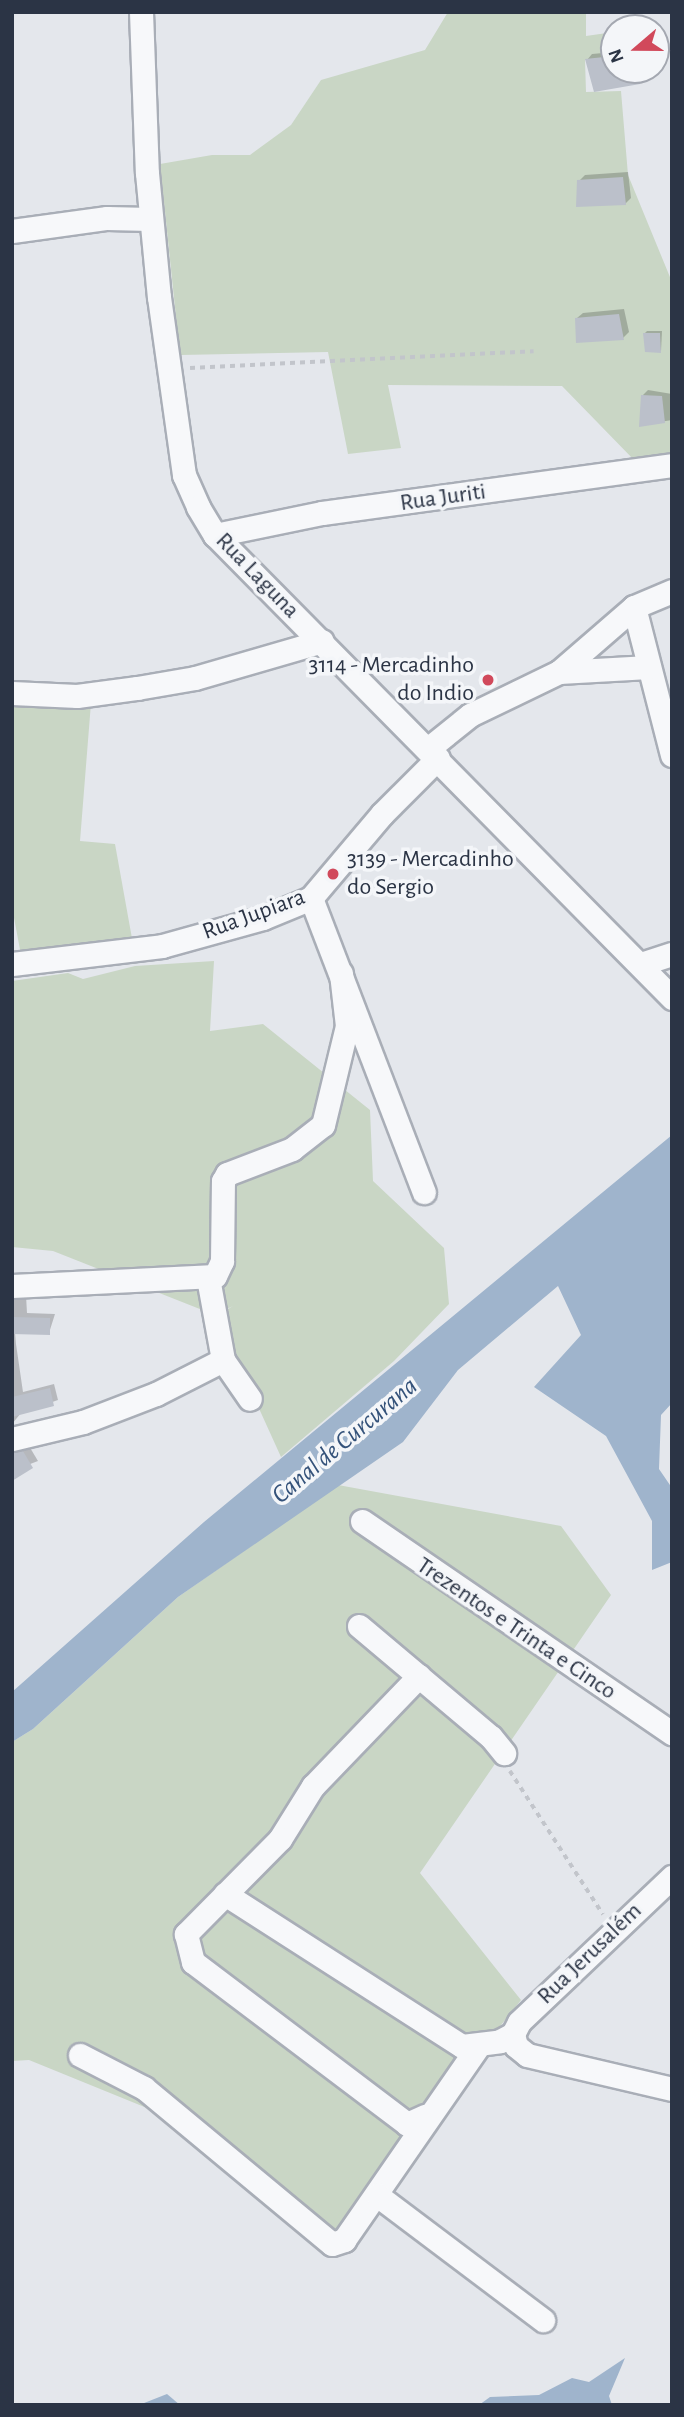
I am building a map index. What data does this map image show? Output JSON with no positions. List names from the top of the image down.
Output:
{
  "streets": {
    "street": [
      "Rua Juriti",
      "Rua Laguna",
      "Rua Jupiara",
      "Trezentos e Trinta e Cinco",
      "Rua Jerusalém"
    ]
  },
  "crossings": [
    ["Rua Juriti", "Rua Laguna"],
    ["Rua Laguna", "Rua Jupiara"]
  ],
  "water": ["Canal de Curcurana"],
  "places": ["3114 - Mercadinho do Indio", "3139 - Mercadinho do Sergio"],
  "north": "left"
}
